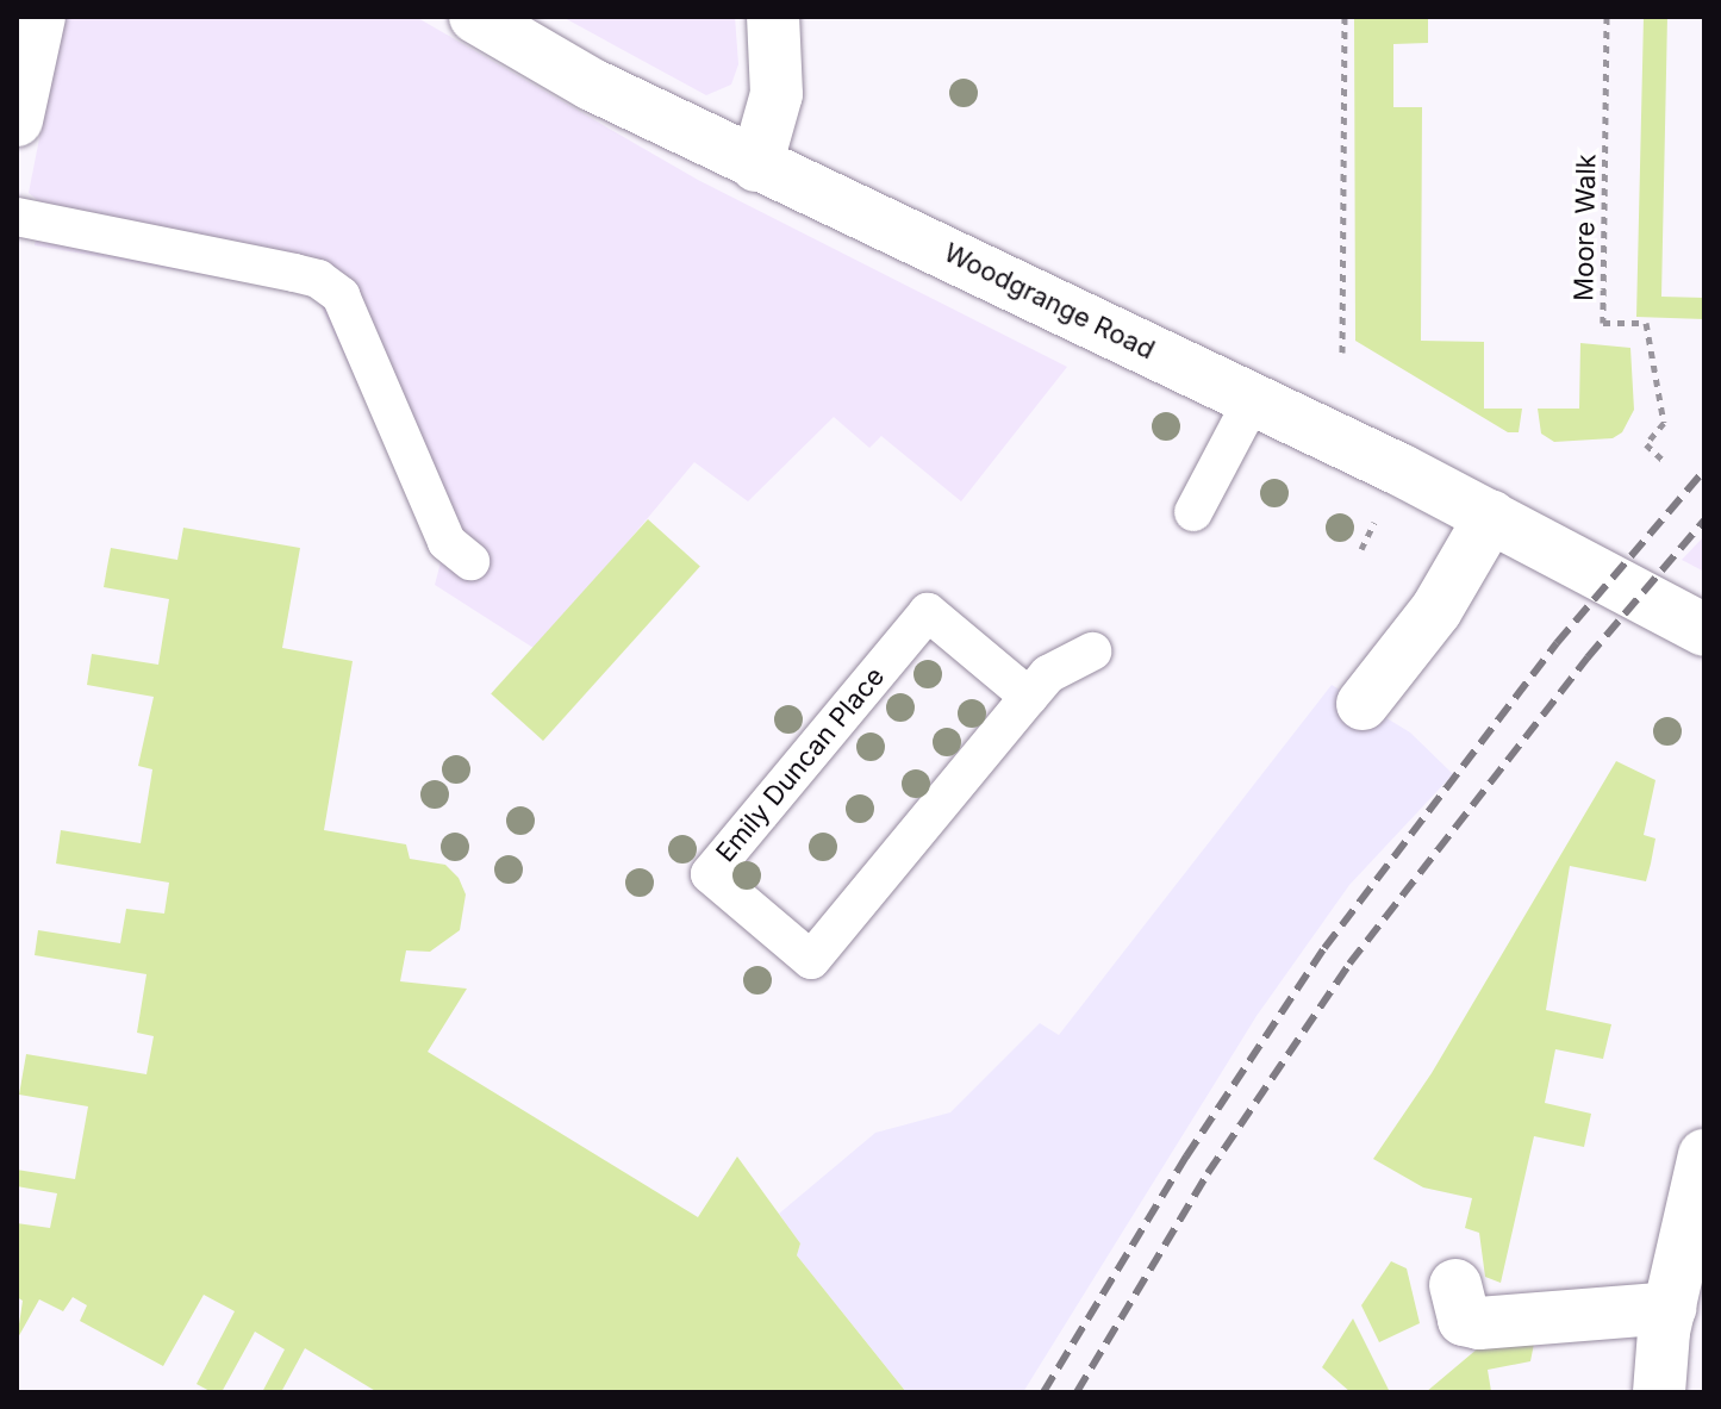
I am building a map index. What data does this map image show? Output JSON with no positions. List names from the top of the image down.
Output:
{
  "streets": {
    "main road": ["Woodgrange Road"],
    "lane": ["Emily Duncan Place"],
    "path": ["Moore Walk"]
  }
}
